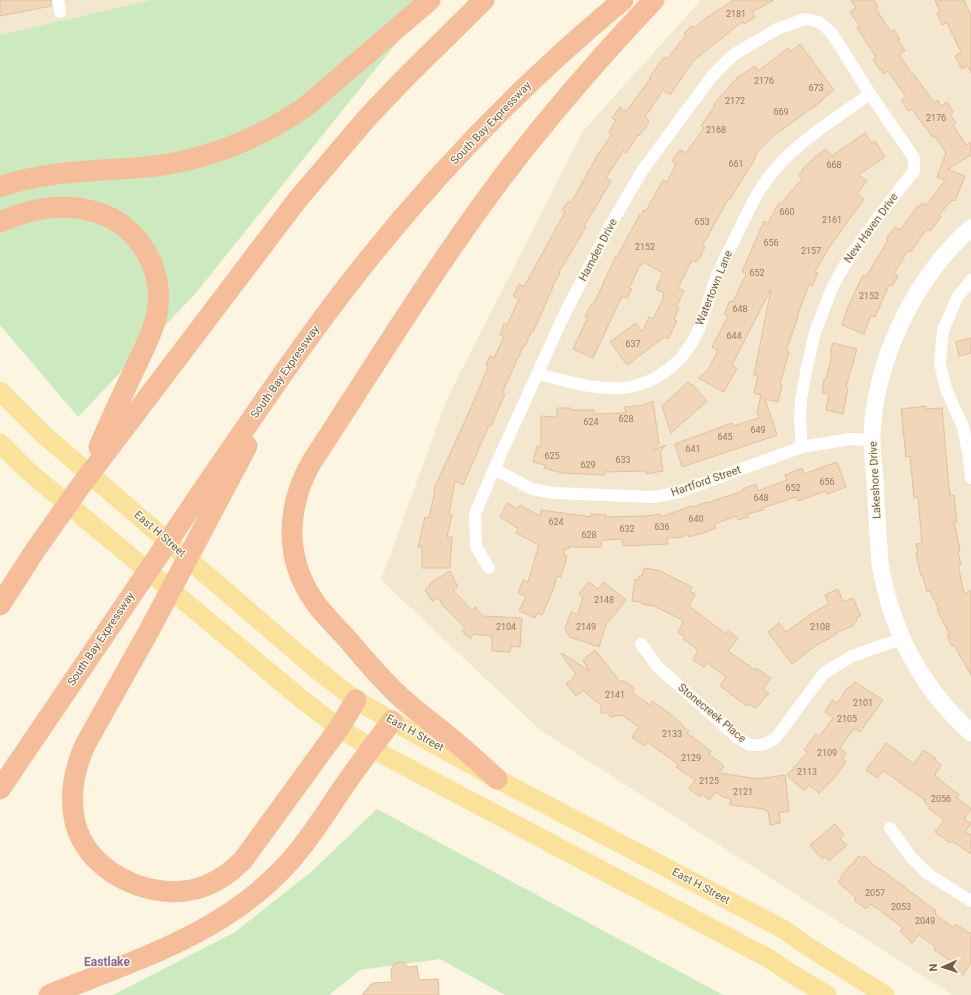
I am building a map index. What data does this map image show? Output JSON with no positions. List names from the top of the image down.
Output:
{
  "streets": {
    "highway": ["South Bay Expressway"],
    "main road": ["East H Street"],
    "street": [
      "New Haven Drive",
      "Hamden Drive",
      "Watertown Lane",
      "Lakeshore Drive",
      "Hartford Street",
      "Stonecreek Place"
    ]
  },
  "crossings": [
    ["New Haven Drive", "Hamden Drive"],
    ["New Haven Drive", "Watertown Lane"],
    ["New Haven Drive", "Hartford Street"],
    ["Hamden Drive", "Watertown Lane"],
    ["Hamden Drive", "Hartford Street"],
    ["Lakeshore Drive", "Hartford Street"],
    ["Lakeshore Drive", "Stonecreek Place"]
  ],
  "districts": ["Eastlake"],
  "house_numbers": [
    "2181",
    "2176",
    "673",
    "2172",
    "669",
    "2176",
    "2168",
    "661",
    "668",
    "660",
    "2161",
    "653",
    "656",
    "2152",
    "2157",
    "652",
    "2152",
    "648",
    "644",
    "637",
    "628",
    "624",
    "649",
    "645",
    "641",
    "625",
    "633",
    "629",
    "656",
    "652",
    "648",
    "640",
    "624",
    "636",
    "632",
    "628",
    "2148",
    "2104",
    "2149",
    "2108",
    "2141",
    "2101",
    "2105",
    "2133",
    "2109",
    "2129",
    "2113",
    "2125",
    "2121",
    "2056",
    "2057",
    "2053",
    "2049"
  ],
  "north": "left"
}
